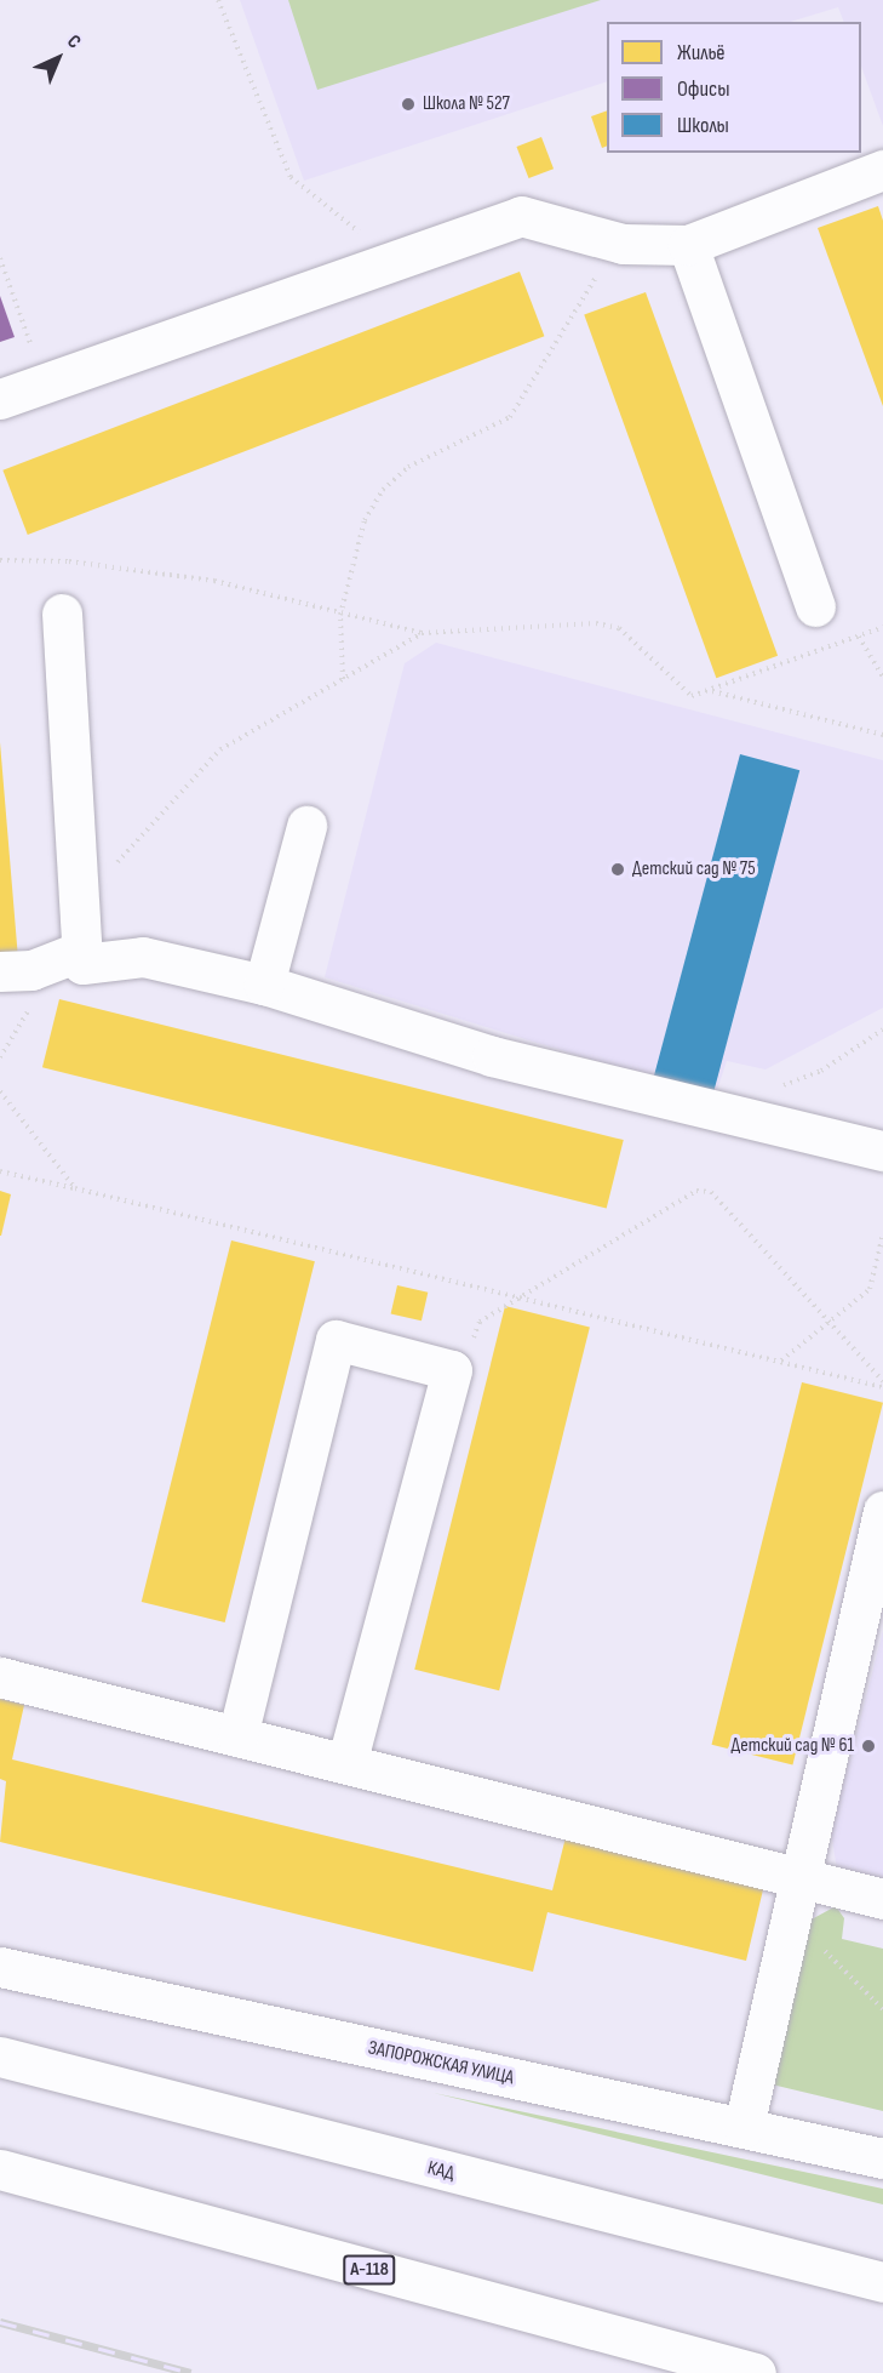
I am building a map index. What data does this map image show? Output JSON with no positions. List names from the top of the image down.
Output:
{
  "streets": {
    "main road": ["ЗАПОРОЖСКАЯ УЛИЦА", "КАД", "А-118"]
  },
  "places": ["Школа № 527", "Детский сад № 75", "Детский сад № 61"],
  "legend": ["Жильё", "Офисы", "Школы"],
  "north": "top right"
}
